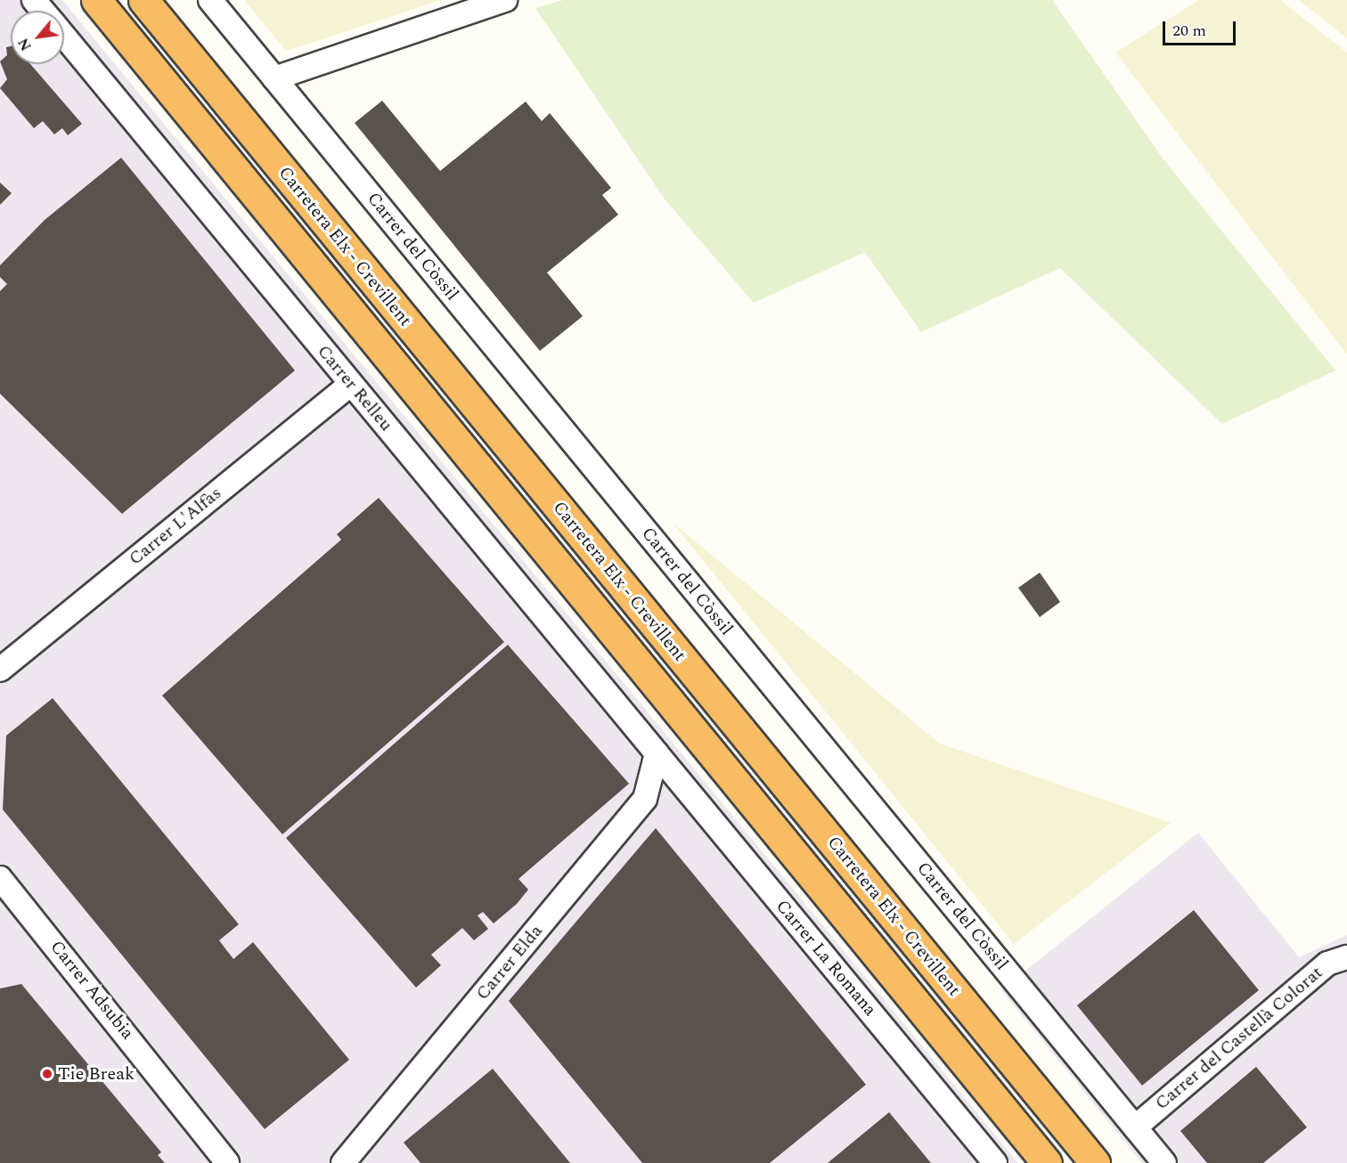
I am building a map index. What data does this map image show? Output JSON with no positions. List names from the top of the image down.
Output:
{
  "streets": {
    "highway": ["Carretera Elx - Crevillent"],
    "street": [
      "Carrer del Còssil",
      "Carrer Relleu",
      "Carrer L'Alfàs",
      "Carrer La Romana",
      "Carrer Elda",
      "Carrer Adsubia",
      "Carrer del Castellà Colorat"
    ]
  },
  "crossings": [
    ["Carrer del Còssil", "Carrer del Castellà Colorat"],
    ["Carrer Relleu", "Carrer L'Alfàs"],
    ["Carrer Relleu", "Carrer La Romana"],
    ["Carrer Relleu", "Carrer Elda"],
    ["Carrer La Romana", "Carrer Elda"]
  ],
  "places": ["Tie Break"],
  "scale_bar": "20 m",
  "north": "bottom left"
}
